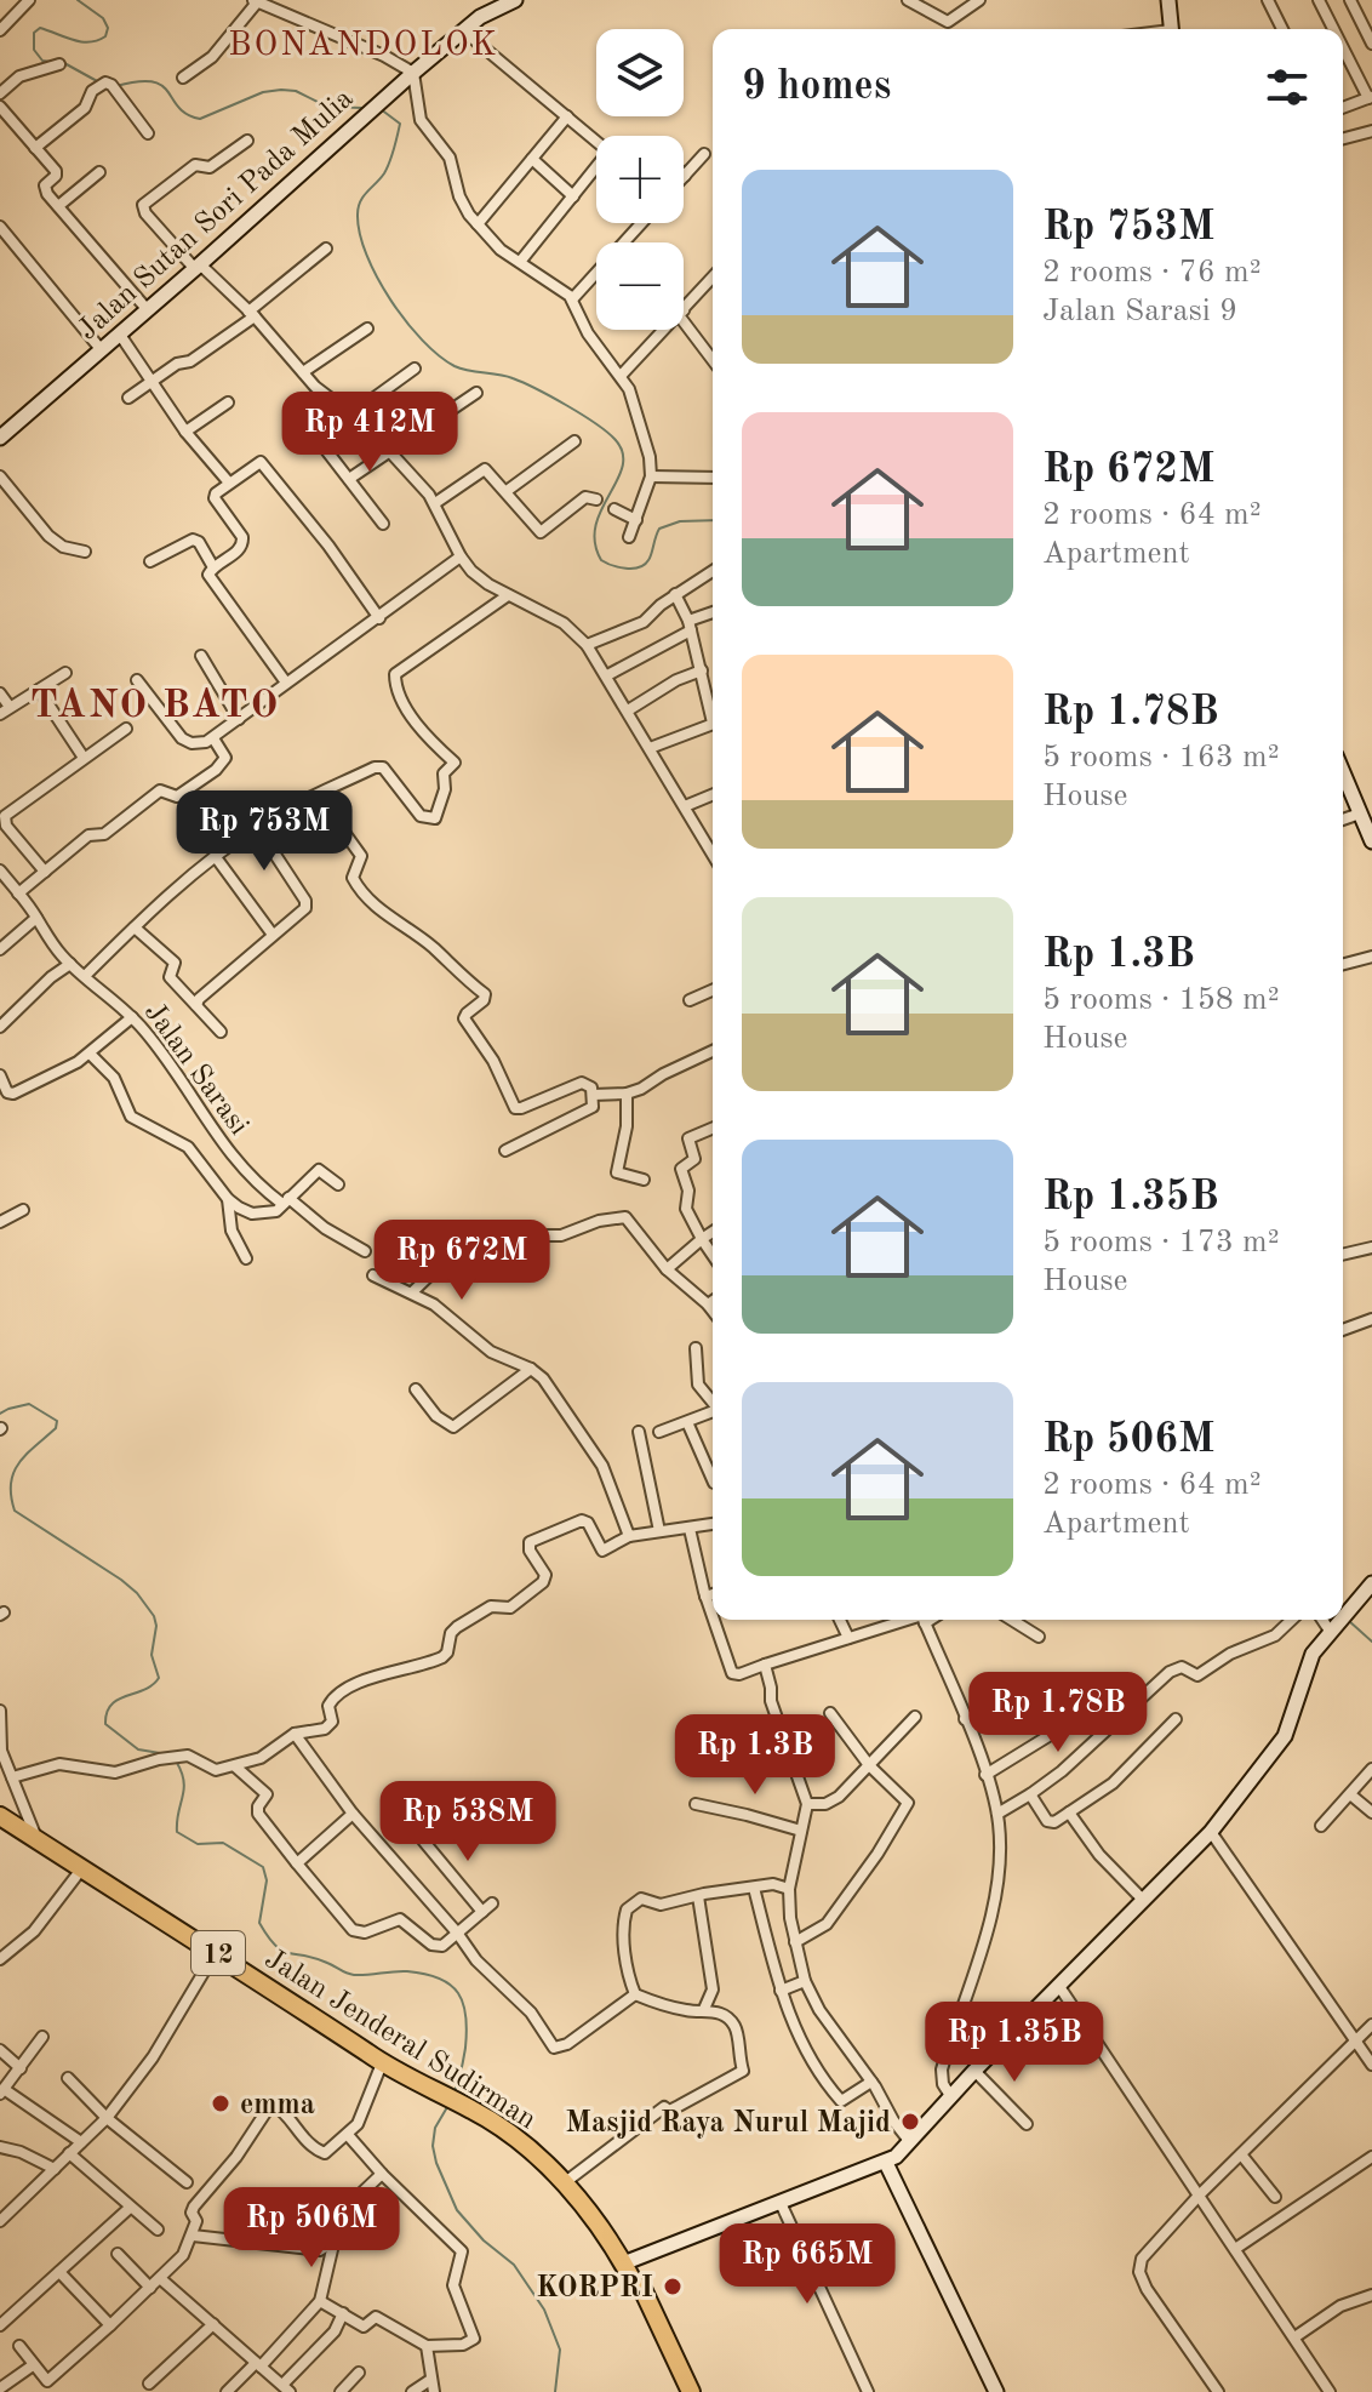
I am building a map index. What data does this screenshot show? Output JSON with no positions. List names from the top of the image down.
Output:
{
  "streets": {
    "highway": ["12", "Jalan Jenderal Sudirman"],
    "street": ["Jalan Sutan Sori Pada Mulia", "Jalan Sarasi"]
  },
  "districts": ["BONANDOLOK", "TANO BATO"],
  "places": ["emma", "Masjid Raya Nurul Majid", "KORPRI"],
  "page": {
    "map_buttons": ["+", "−"],
    "heading": "9 homes",
    "list": [
      {
        "name": "Rp 753M",
        "note": "2 rooms · 76 m² · Jalan Sarasi 9"
      },
      {
        "name": "Rp 672M",
        "note": "2 rooms · 64 m² · Apartment"
      },
      {
        "name": "Rp 1.78B",
        "note": "5 rooms · 163 m² · House"
      },
      {
        "name": "Rp 1.3B",
        "note": "5 rooms · 158 m² · House"
      },
      {
        "name": "Rp 1.35B",
        "note": "5 rooms · 173 m² · House"
      },
      {
        "name": "Rp 506M",
        "note": "2 rooms · 64 m² · Apartment"
      }
    ],
    "price": [
      "Rp 412M",
      "Rp 753M",
      "Rp 672M",
      "Rp 1.78B",
      "Rp 1.3B",
      "Rp 538M",
      "Rp 1.35B",
      "Rp 506M",
      "Rp 665M"
    ]
  }
}
